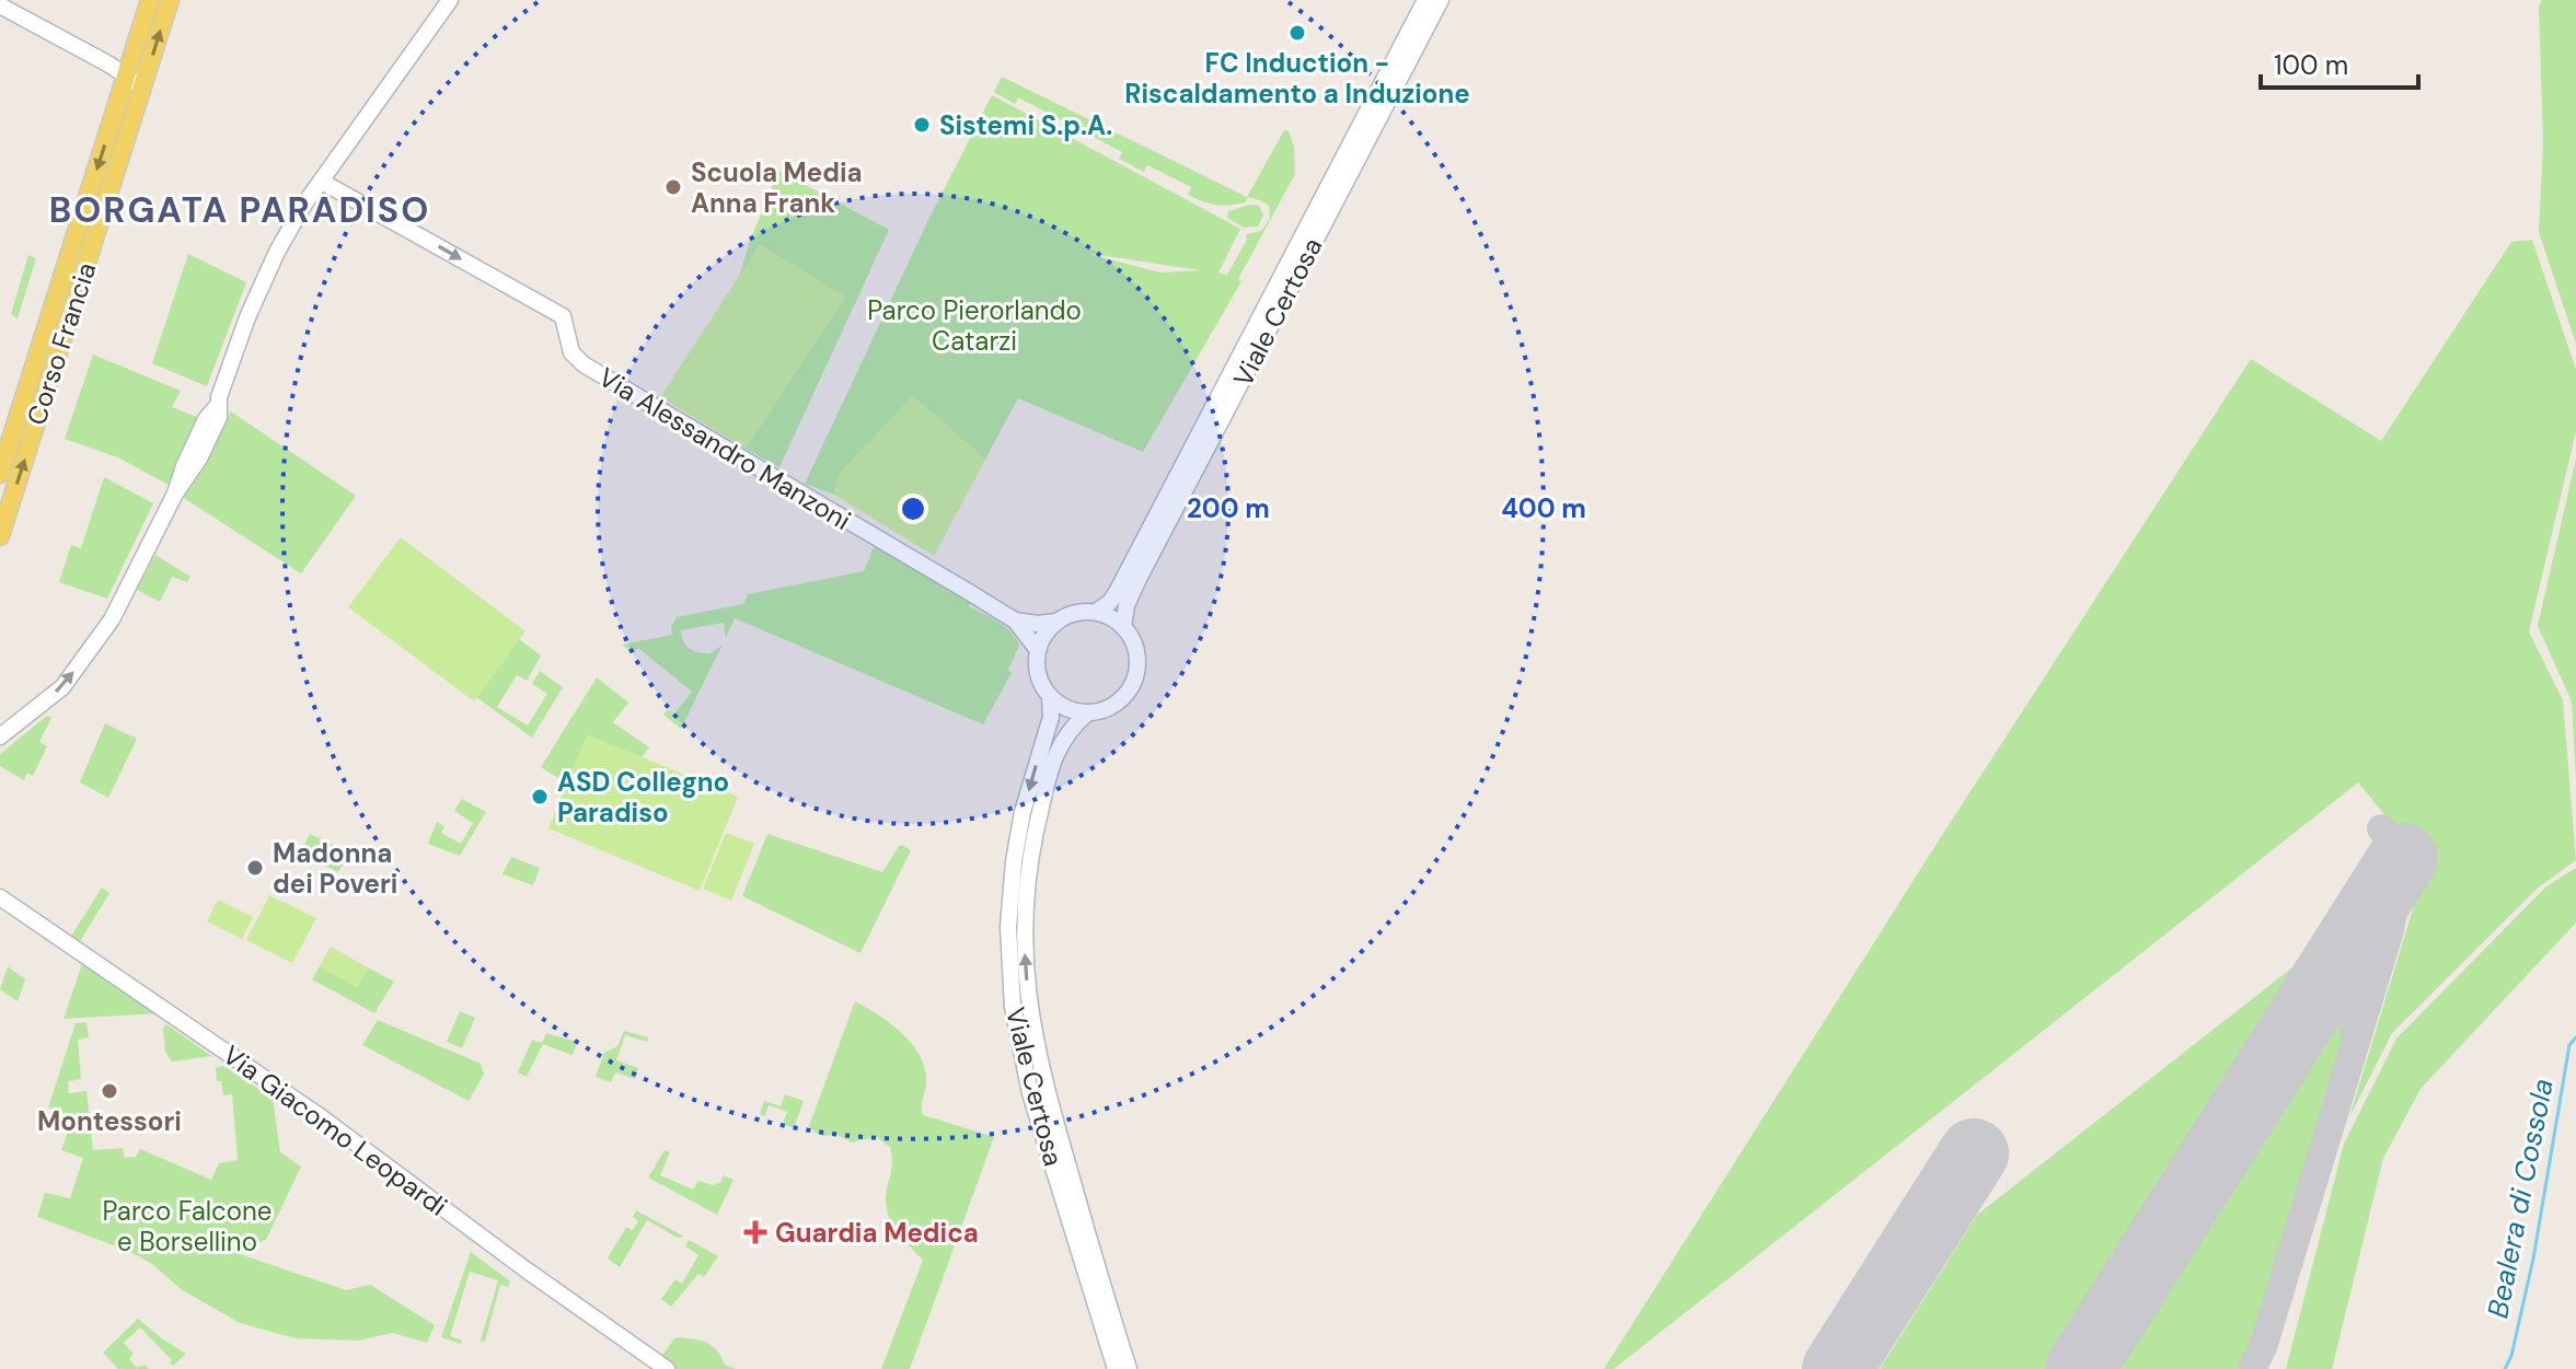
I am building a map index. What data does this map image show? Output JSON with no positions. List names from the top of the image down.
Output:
{
  "streets": {
    "main road": [
      "Viale Certosa",
      "Corso Francia",
      "Via Alessandro Manzoni",
      "Via Giacomo Leopardi"
    ]
  },
  "crossings": [
    ["Viale Certosa", "Via Alessandro Manzoni"]
  ],
  "one_way": ["Via Alessandro Manzoni"],
  "districts": ["BORGATA PARADISO"],
  "water": ["Bealera di Cossola"],
  "parks": ["Parco Pierorlando Catarzi", "Parco Falcone e Borsellino"],
  "places": {
    "other": [
      "FC Induction - Riscaldamento a Induzione",
      "Sistemi S.p.A.",
      "Scuola Media Anna Frank",
      "ASD Collegno Paradiso",
      "Madonna dei Poveri",
      "Montessori"
    ],
    "health": ["Guardia Medica"]
  },
  "scale_bar": "100 m",
  "rings": ["200 m", "400 m"]
}
